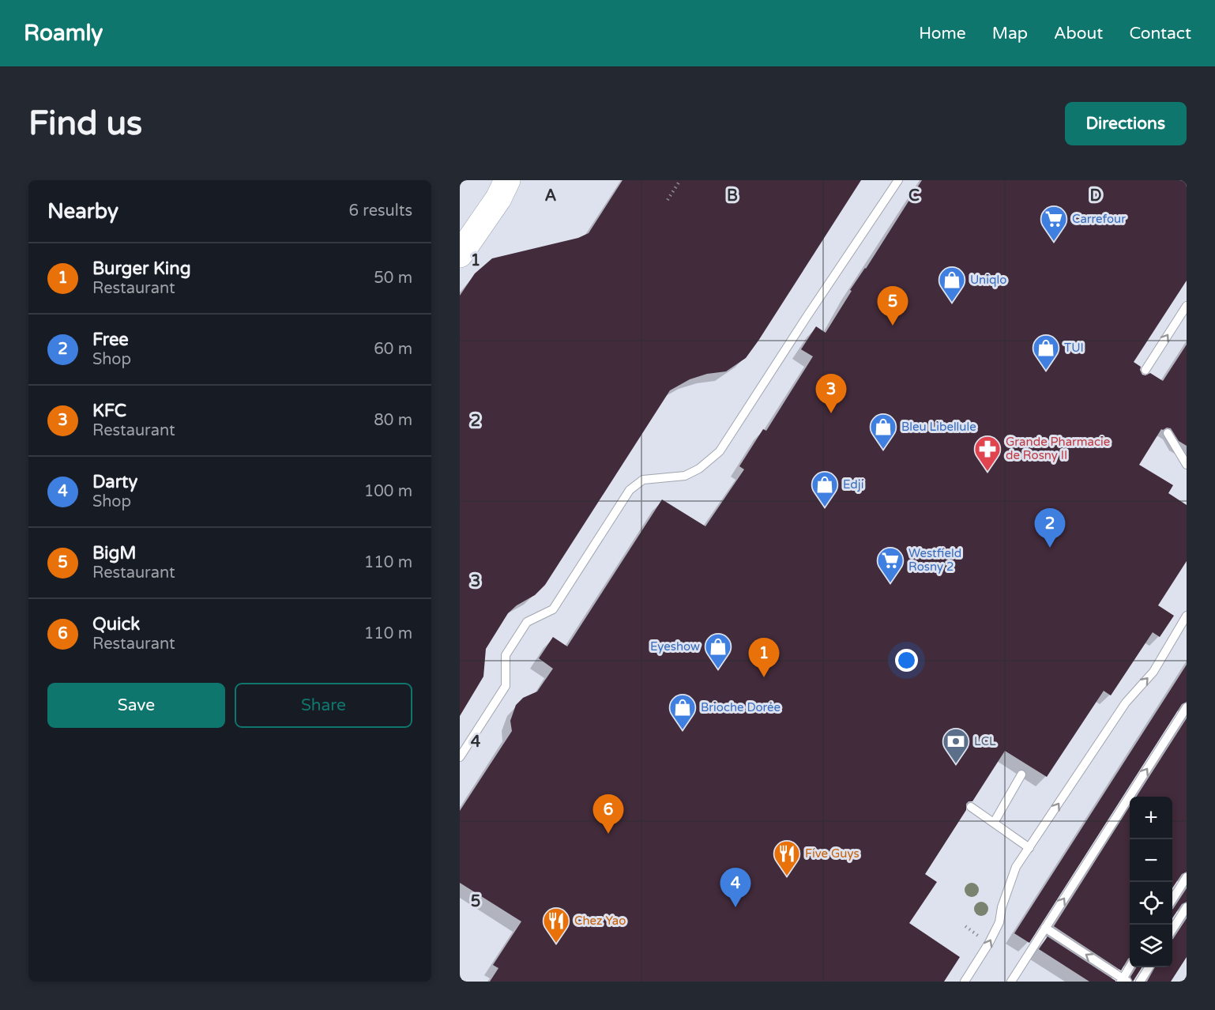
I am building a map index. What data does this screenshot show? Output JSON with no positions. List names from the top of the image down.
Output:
{
  "places": {
    "supermarket": ["Carrefour", "Westfield Rosny 2"],
    "shop": [
      "Uniqlo",
      "TUI",
      "Bleu Libellule",
      "Edji",
      "Eyeshow",
      "Brioche Dorée"
    ],
    "pharmacy": ["Grande Pharmacie de Rosny II"],
    "bank": ["LCL"],
    "restaurant": ["Five Guys", "Chez Yao"]
  },
  "page": {
    "header": "Roamly",
    "nav": [
      "Home",
      "Map",
      "About",
      "Contact"
    ],
    "buttons": [
      "Directions",
      ["Save", "Share"]
    ],
    "title": "Find us",
    "heading": ["Nearby", "6 results"],
    "list": [
      {
        "mark": "1",
        "name": "Burger King",
        "note": "Restaurant",
        "value": "50 m"
      },
      {
        "mark": "2",
        "name": "Free",
        "note": "Shop",
        "value": "60 m"
      },
      {
        "mark": "3",
        "name": "KFC",
        "note": "Restaurant",
        "value": "80 m"
      },
      {
        "mark": "4",
        "name": "Darty",
        "note": "Shop",
        "value": "100 m"
      },
      {
        "mark": "5",
        "name": "BigM",
        "note": "Restaurant",
        "value": "110 m"
      },
      {
        "mark": "6",
        "name": "Quick",
        "note": "Restaurant",
        "value": "110 m"
      }
    ],
    "pins": [
      "5",
      "3",
      "2",
      "1",
      "6",
      "4"
    ],
    "map_buttons": ["+", "−"]
  },
  "grid": {
    "columns": [
      "A",
      "B",
      "C",
      "D"
    ],
    "rows": [
      "1",
      "2",
      "3",
      "4",
      "5"
    ]
  }
}
